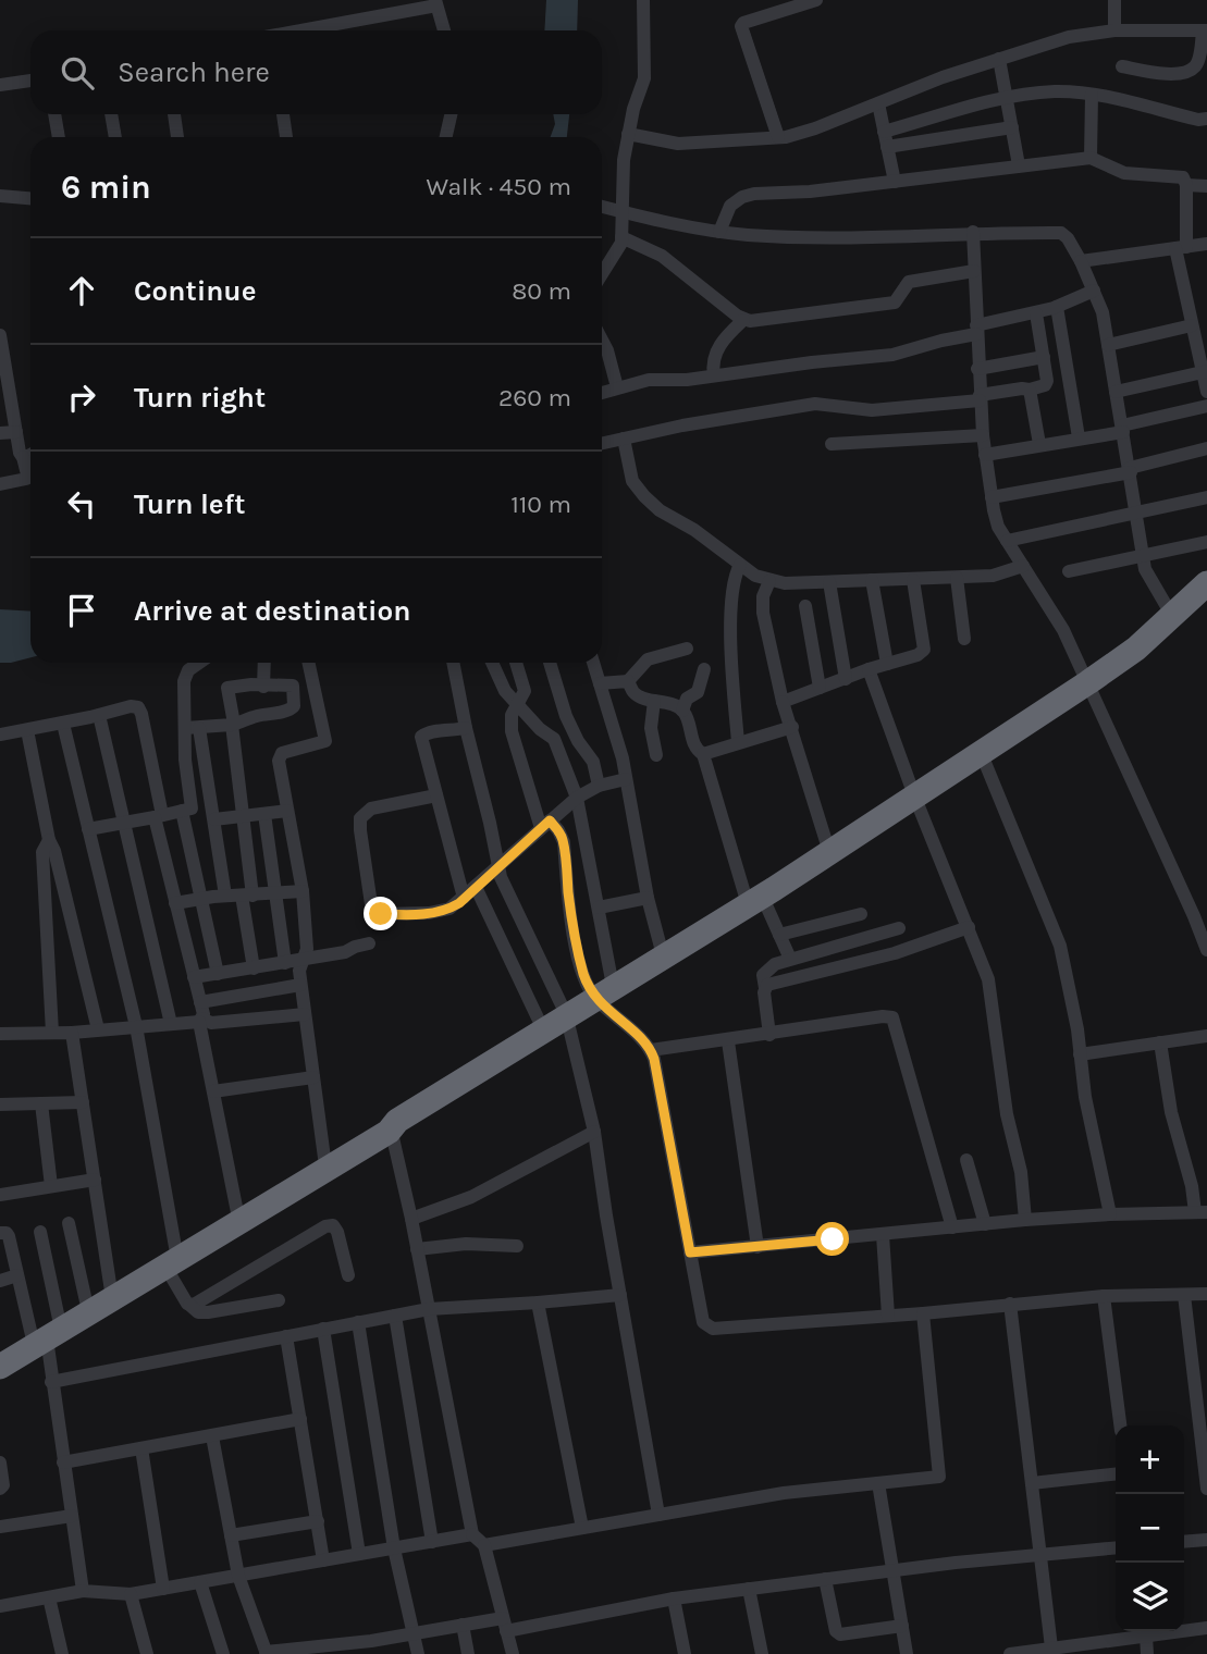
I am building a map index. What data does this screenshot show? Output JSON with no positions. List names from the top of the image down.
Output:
{
  "page": {
    "search": "Search here",
    "heading": ["6 min", "Walk · 450 m"],
    "list": [
      ["Continue", "80 m"],
      ["Turn right", "260 m"],
      ["Turn left", "110 m"],
      "Arrive at destination"
    ],
    "map_buttons": ["+", "−"]
  }
}
